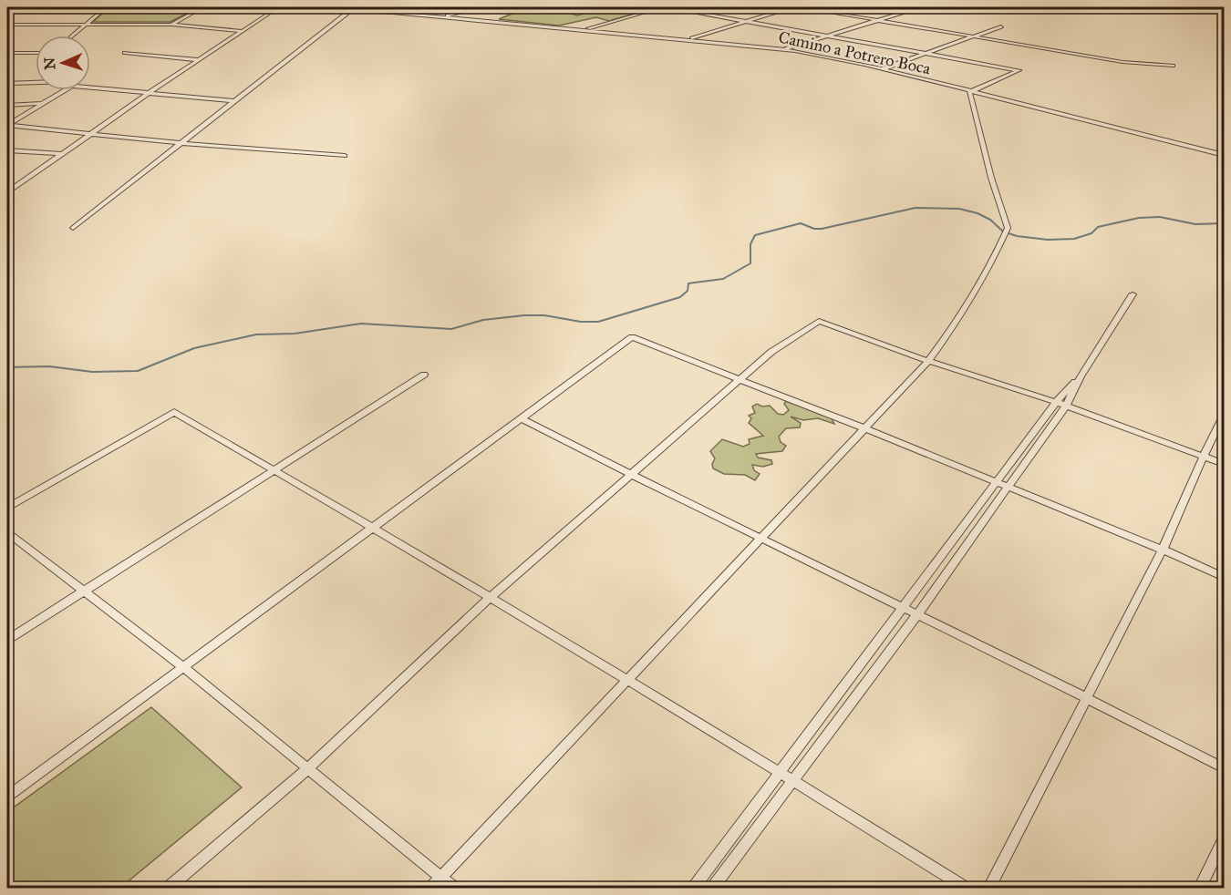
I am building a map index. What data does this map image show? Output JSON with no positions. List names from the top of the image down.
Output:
{
  "streets": {
    "street": ["Camino a Potrero Boca"]
  },
  "north": "left"
}
